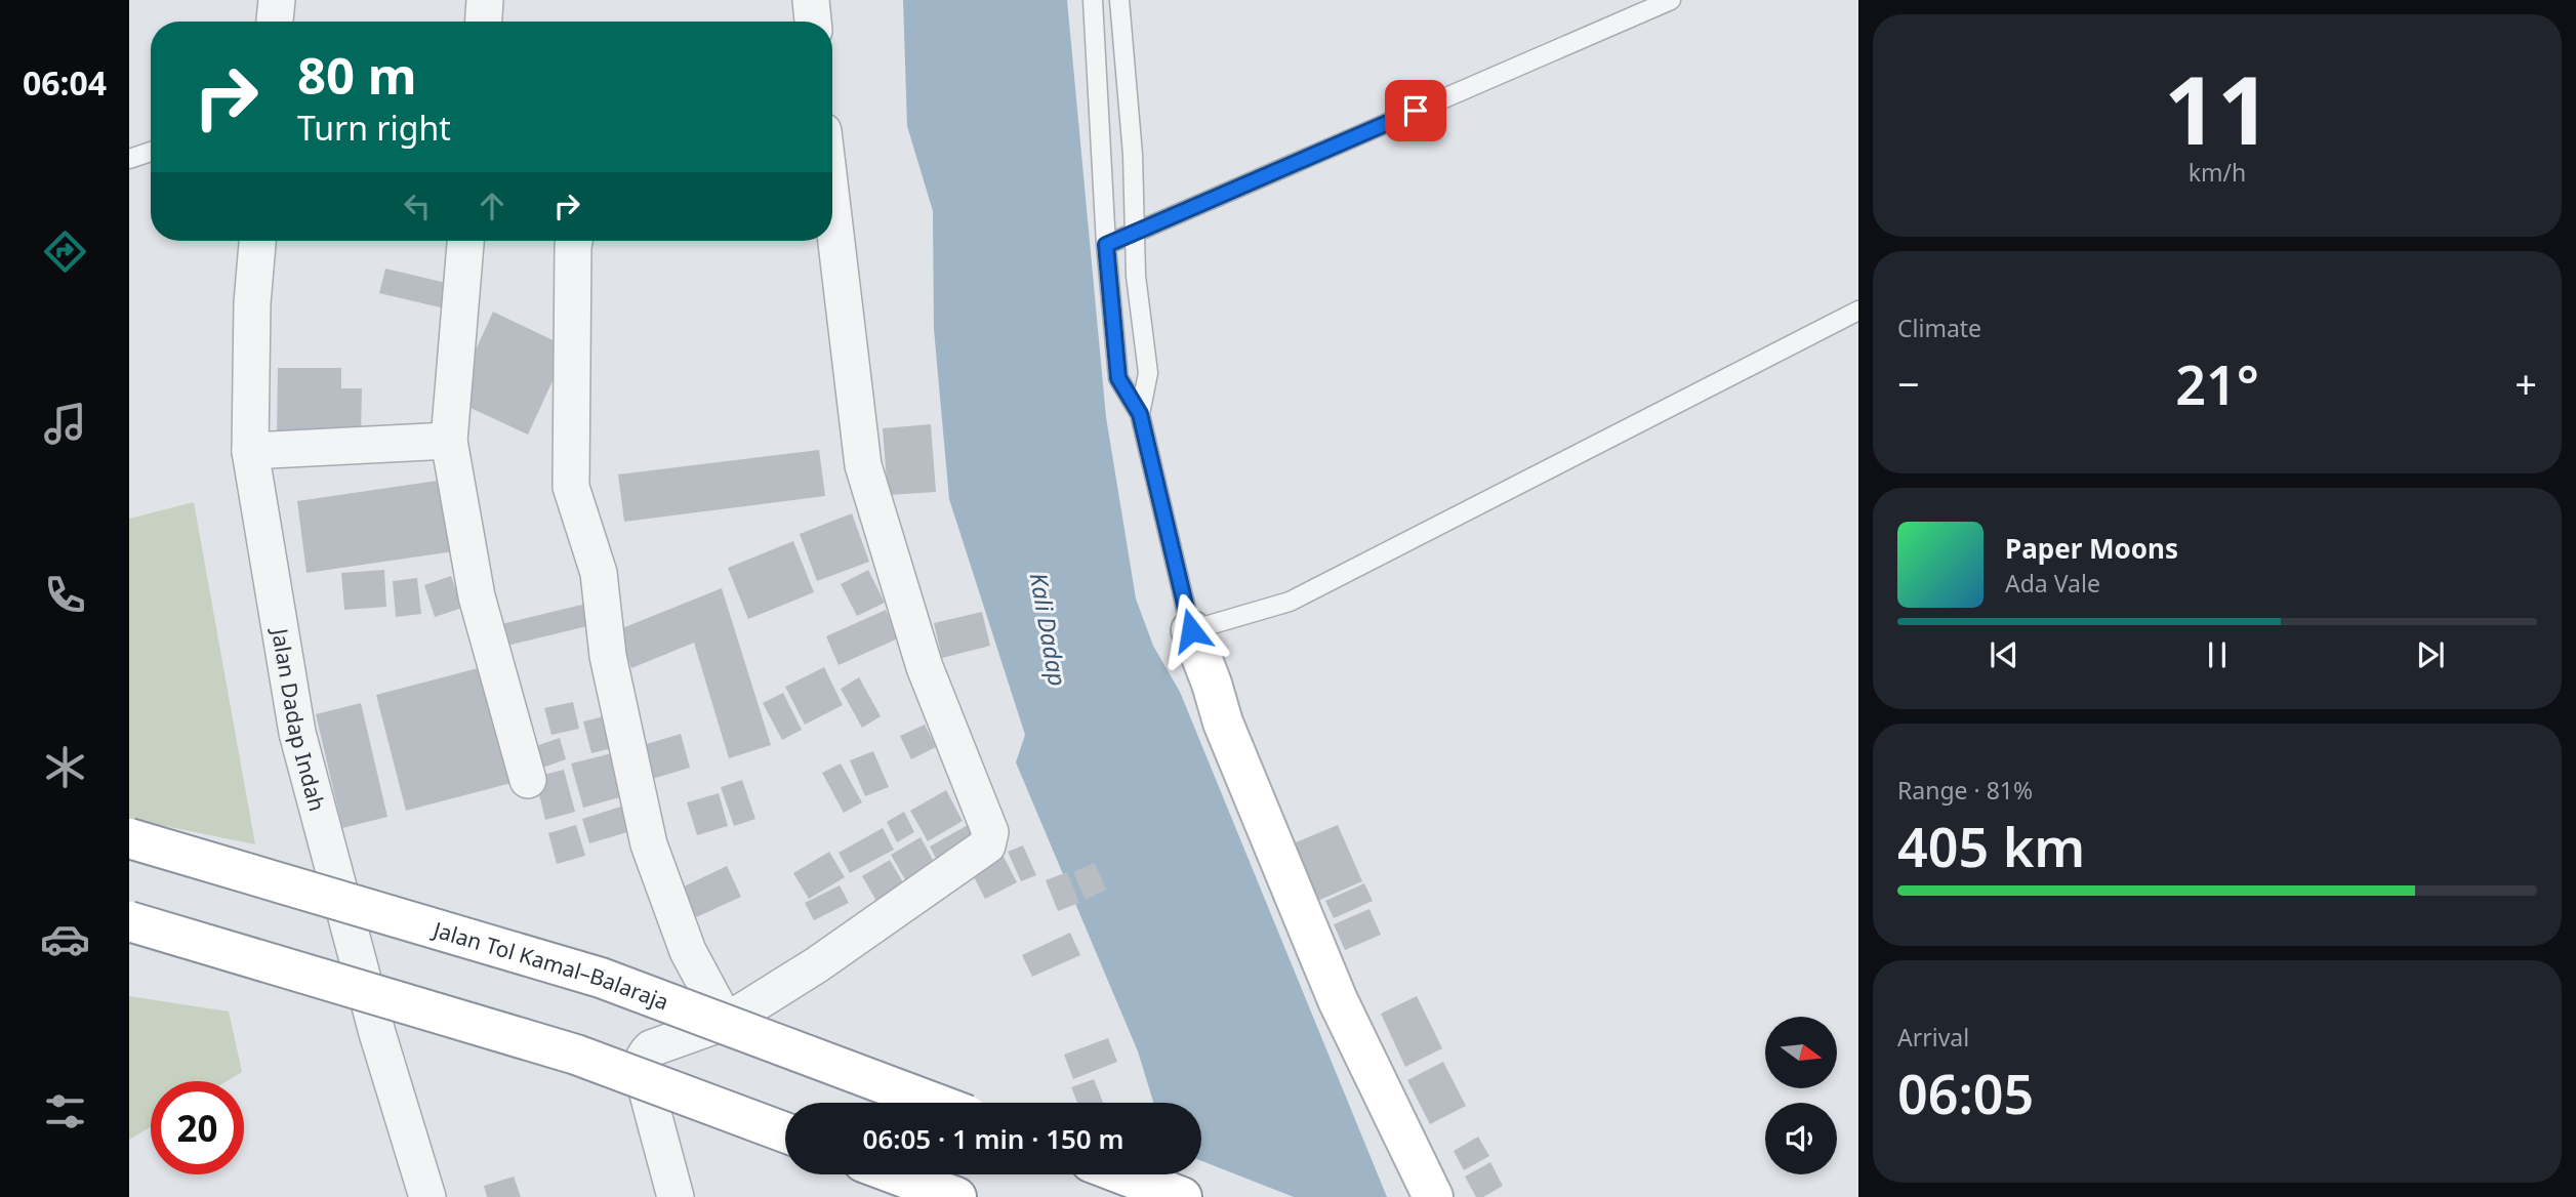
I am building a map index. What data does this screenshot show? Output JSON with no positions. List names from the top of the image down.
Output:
{
  "streets": {
    "main road": ["Jalan Tol Kamal–Balaraja"],
    "street": ["Jalan Dadap Indah"]
  },
  "water": ["Kali Dadap"],
  "north": "right",
  "page": {
    "tabs": "06:04",
    "tile": [
      ["11", "km/h"],
      "Climate",
      ["Range · 81%", "405 km"],
      ["Arrival", "06:05"]
    ],
    "turn": ["80 m", "Turn right"],
    "heat": ["−", "21°", "+"],
    "song": ["Paper Moons", "Ada Vale"],
    "limit": "20",
    "trip": "06:05 · 1 min · 150 m"
  }
}
